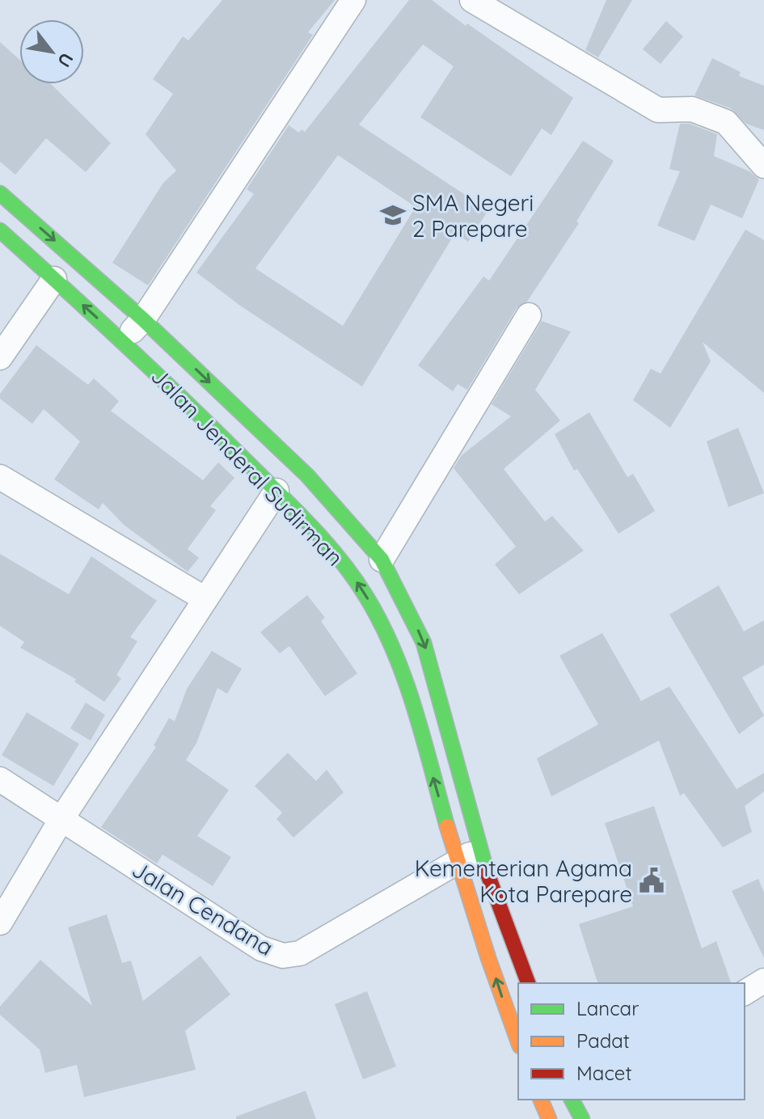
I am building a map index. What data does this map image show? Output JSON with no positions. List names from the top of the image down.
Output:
{
  "streets": {
    "main road": ["Jalan Jenderal Sudirman"],
    "street": ["Jalan Cendana"]
  },
  "crossings": [
    ["Jalan Jenderal Sudirman", "Jalan Cendana"]
  ],
  "places": {
    "school or university": ["SMA Negeri 2 Parepare"],
    "public building": ["Kementerian Agama Kota Parepare"]
  },
  "legend": ["Lancar", "Padat", "Macet"],
  "north": "bottom right"
}
